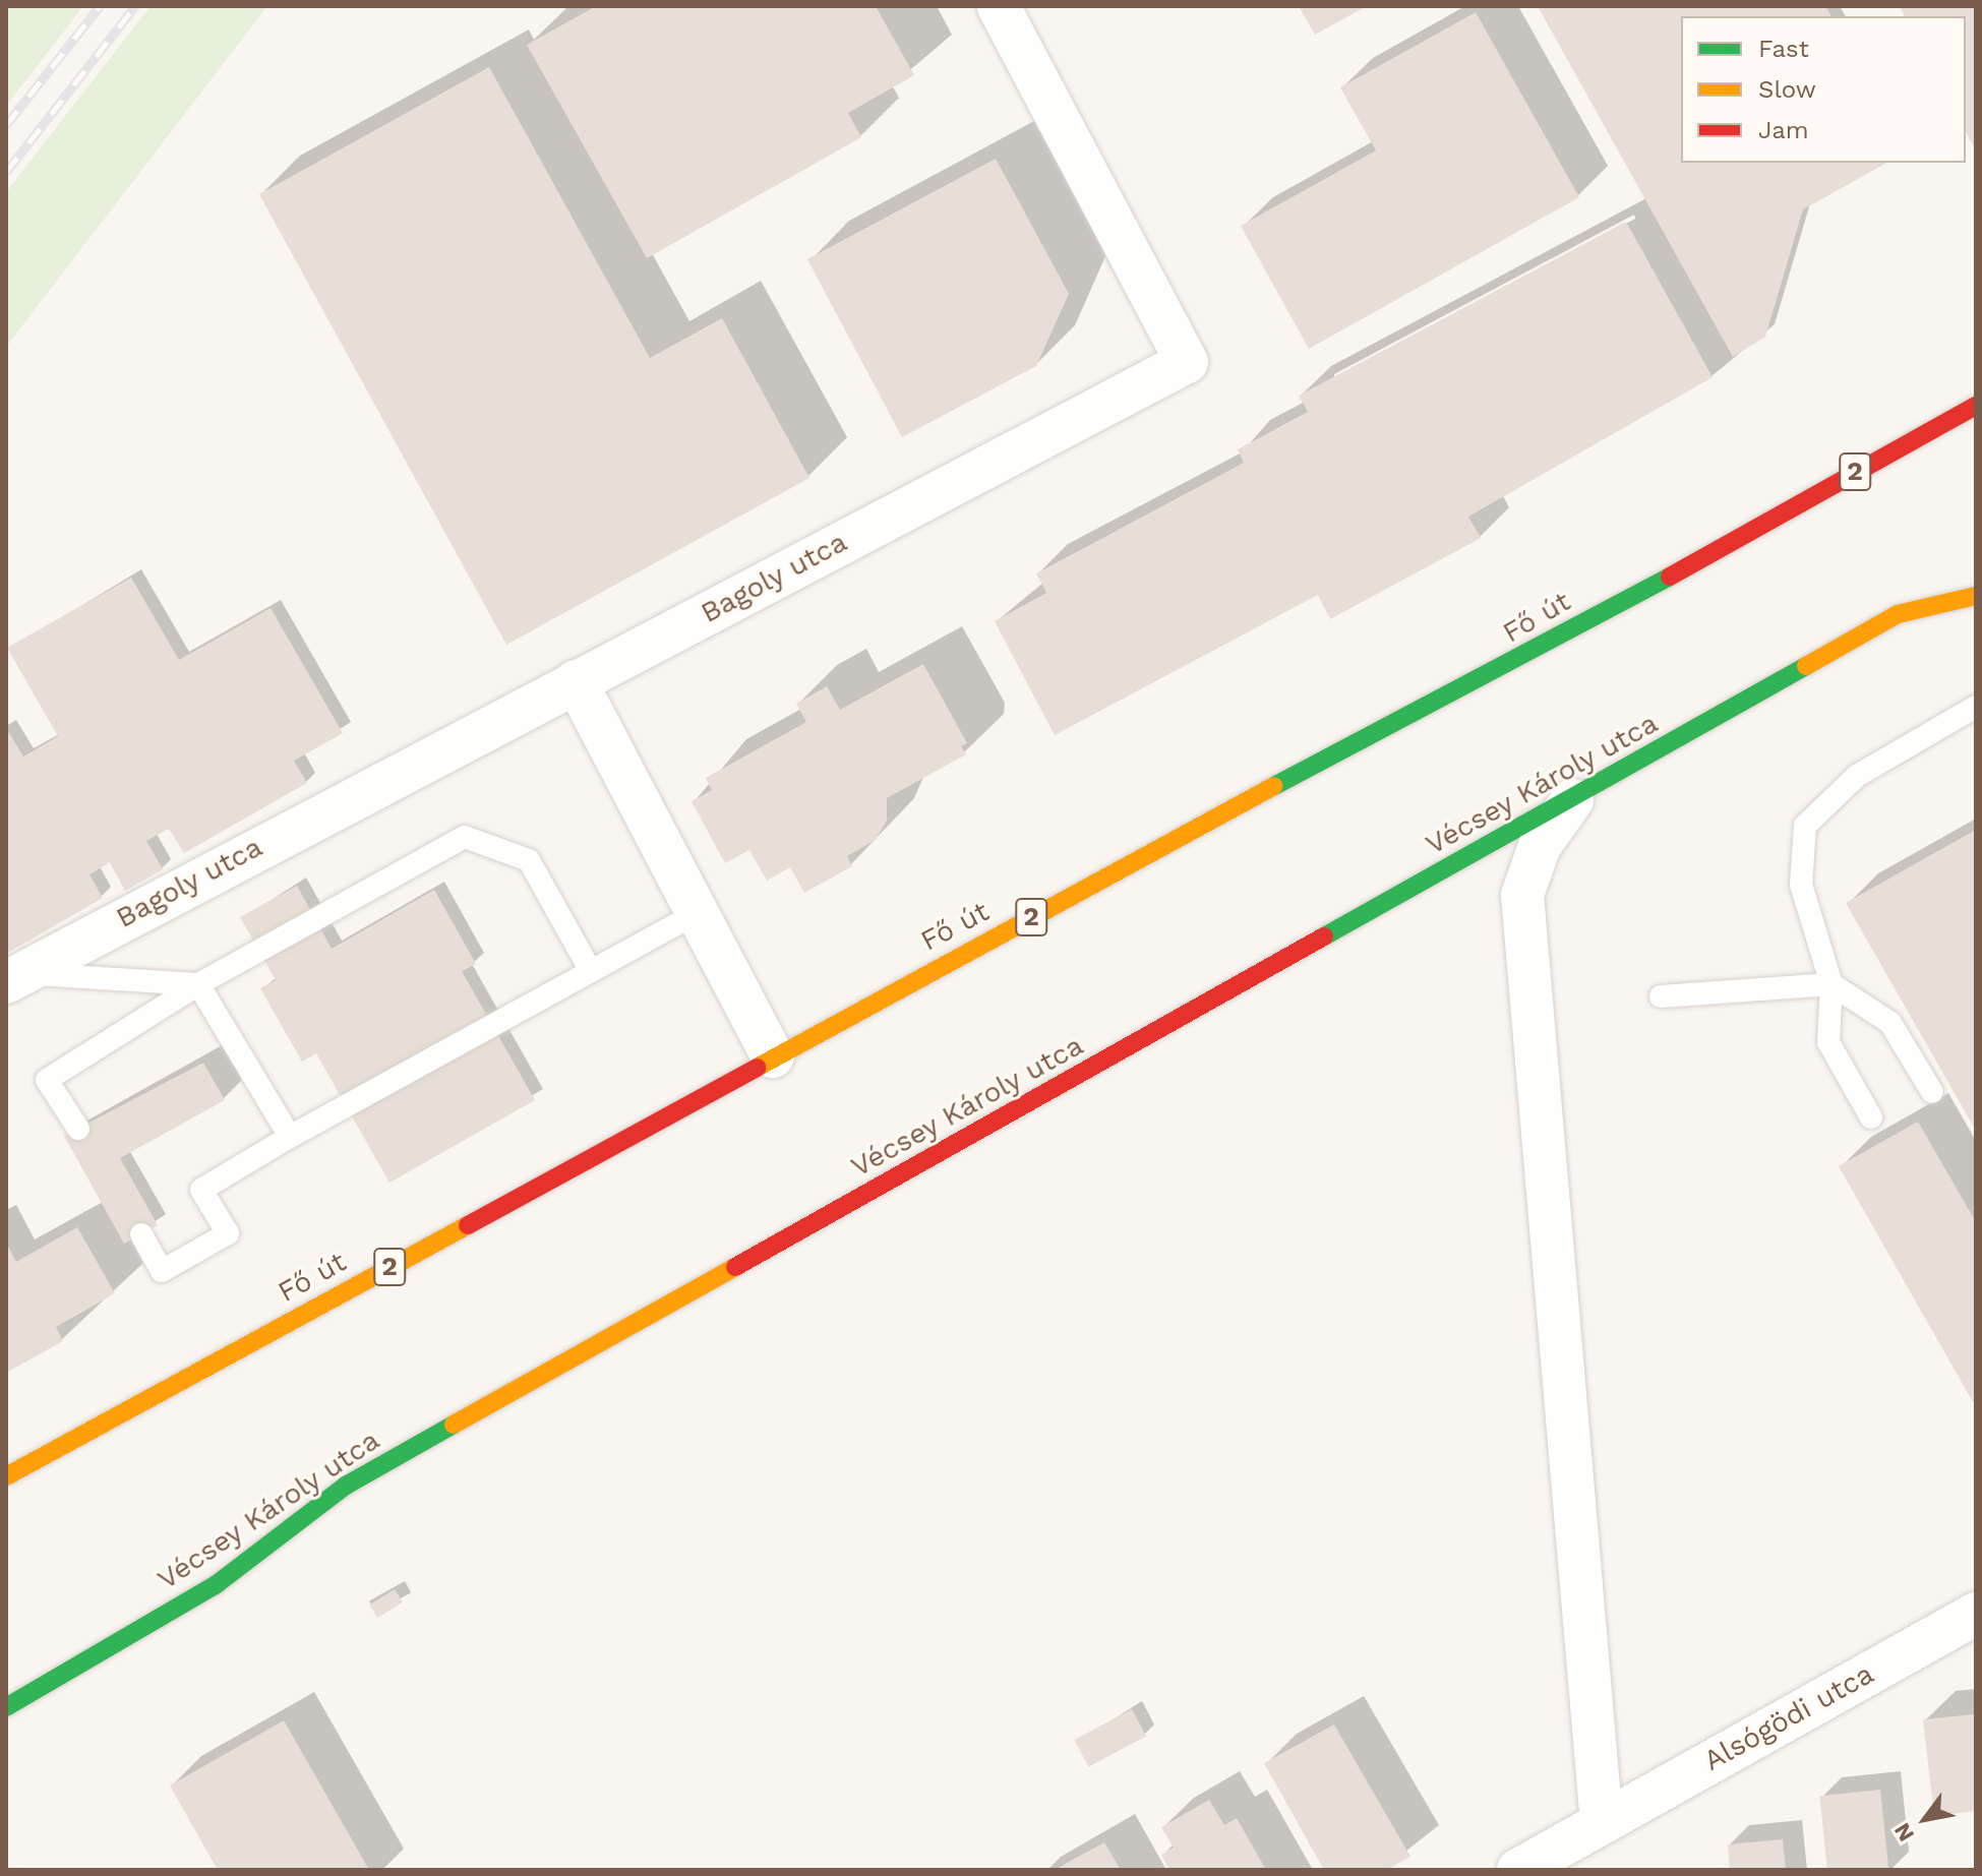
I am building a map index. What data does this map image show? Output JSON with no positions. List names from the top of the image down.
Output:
{
  "streets": {
    "street": [
      "2",
      "Bagoly utca",
      "Fő út",
      "Vécsey Károly utca",
      "Alsógödi utca"
    ]
  },
  "legend": ["Fast", "Slow", "Jam"],
  "north": "bottom left"
}
